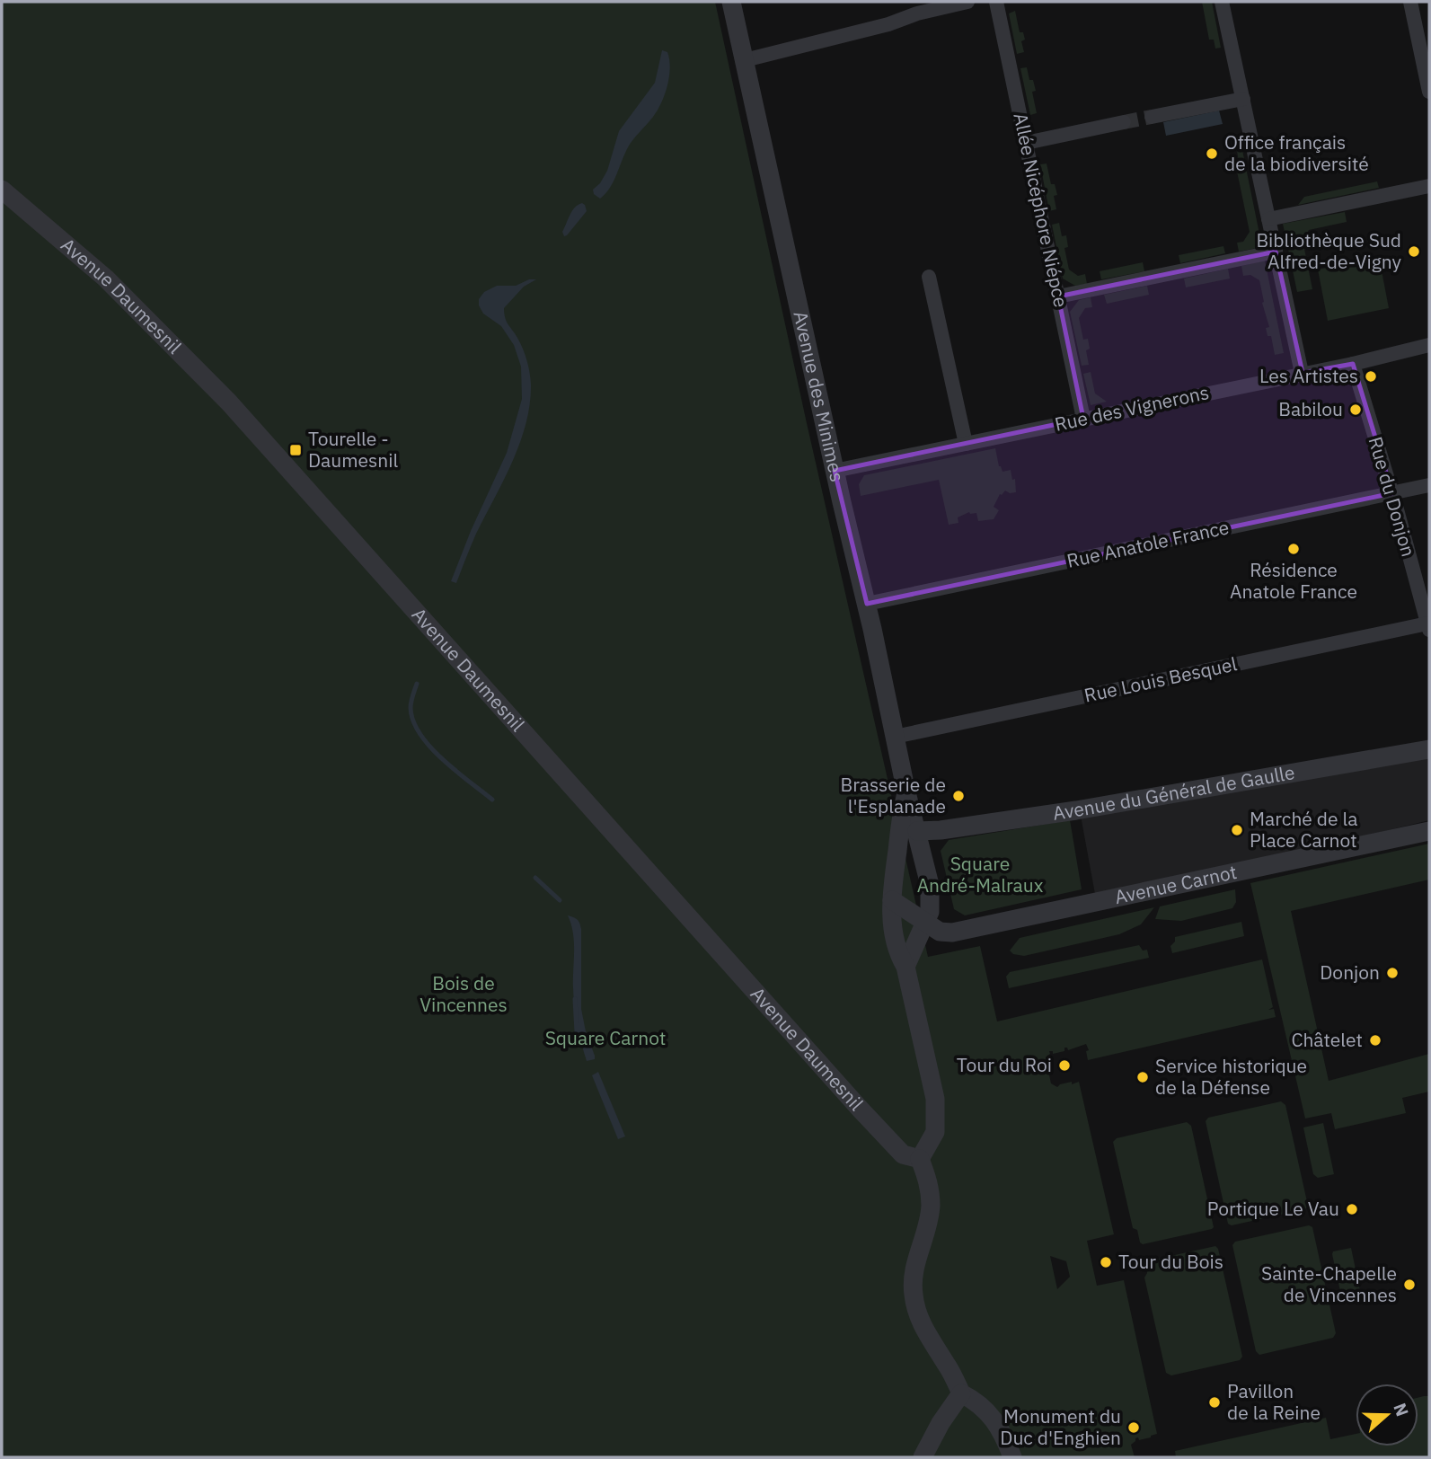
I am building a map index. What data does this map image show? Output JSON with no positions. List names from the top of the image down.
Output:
{
  "streets": {
    "street": [
      "Allée Nicéphore Niépce",
      "Avenue Daumesnil",
      "Avenue des Minimes",
      "Rue des Vignerons",
      "Rue du Donjon",
      "Rue Anatole France",
      "Rue Louis Besquel",
      "Avenue du Général de Gaulle",
      "Avenue Carnot"
    ]
  },
  "crossings": [
    ["Allée Nicéphore Niépce", "Rue des Vignerons"],
    ["Avenue Daumesnil", "Avenue des Minimes"],
    ["Avenue des Minimes", "Rue des Vignerons"],
    ["Avenue des Minimes", "Rue Anatole France"],
    ["Avenue des Minimes", "Rue Louis Besquel"],
    ["Avenue des Minimes", "Avenue du Général de Gaulle"],
    ["Avenue des Minimes", "Avenue Carnot"],
    ["Rue des Vignerons", "Rue du Donjon"],
    ["Rue du Donjon", "Rue Anatole France"],
    ["Rue du Donjon", "Rue Louis Besquel"]
  ],
  "parks": ["Square André-Malraux", "Bois de Vincennes", "Square Carnot"],
  "places": {
    "other": [
      "Office français de la biodiversité",
      "Bibliothèque Sud Alfred-de-Vigny",
      "Les Artistes",
      "Babilou",
      "Résidence Anatole France",
      "Brasserie de l'Esplanade",
      "Marché de la Place Carnot",
      "Donjon",
      "Châtelet",
      "Tour du Roi",
      "Service historique de la Défense",
      "Portique Le Vau",
      "Tour du Bois",
      "Sainte-Chapelle de Vincennes",
      "Pavillon de la Reine",
      "Monument du Duc d'Enghien"
    ],
    "transit": ["Tourelle - Daumesnil"]
  },
  "north": "right"
}
